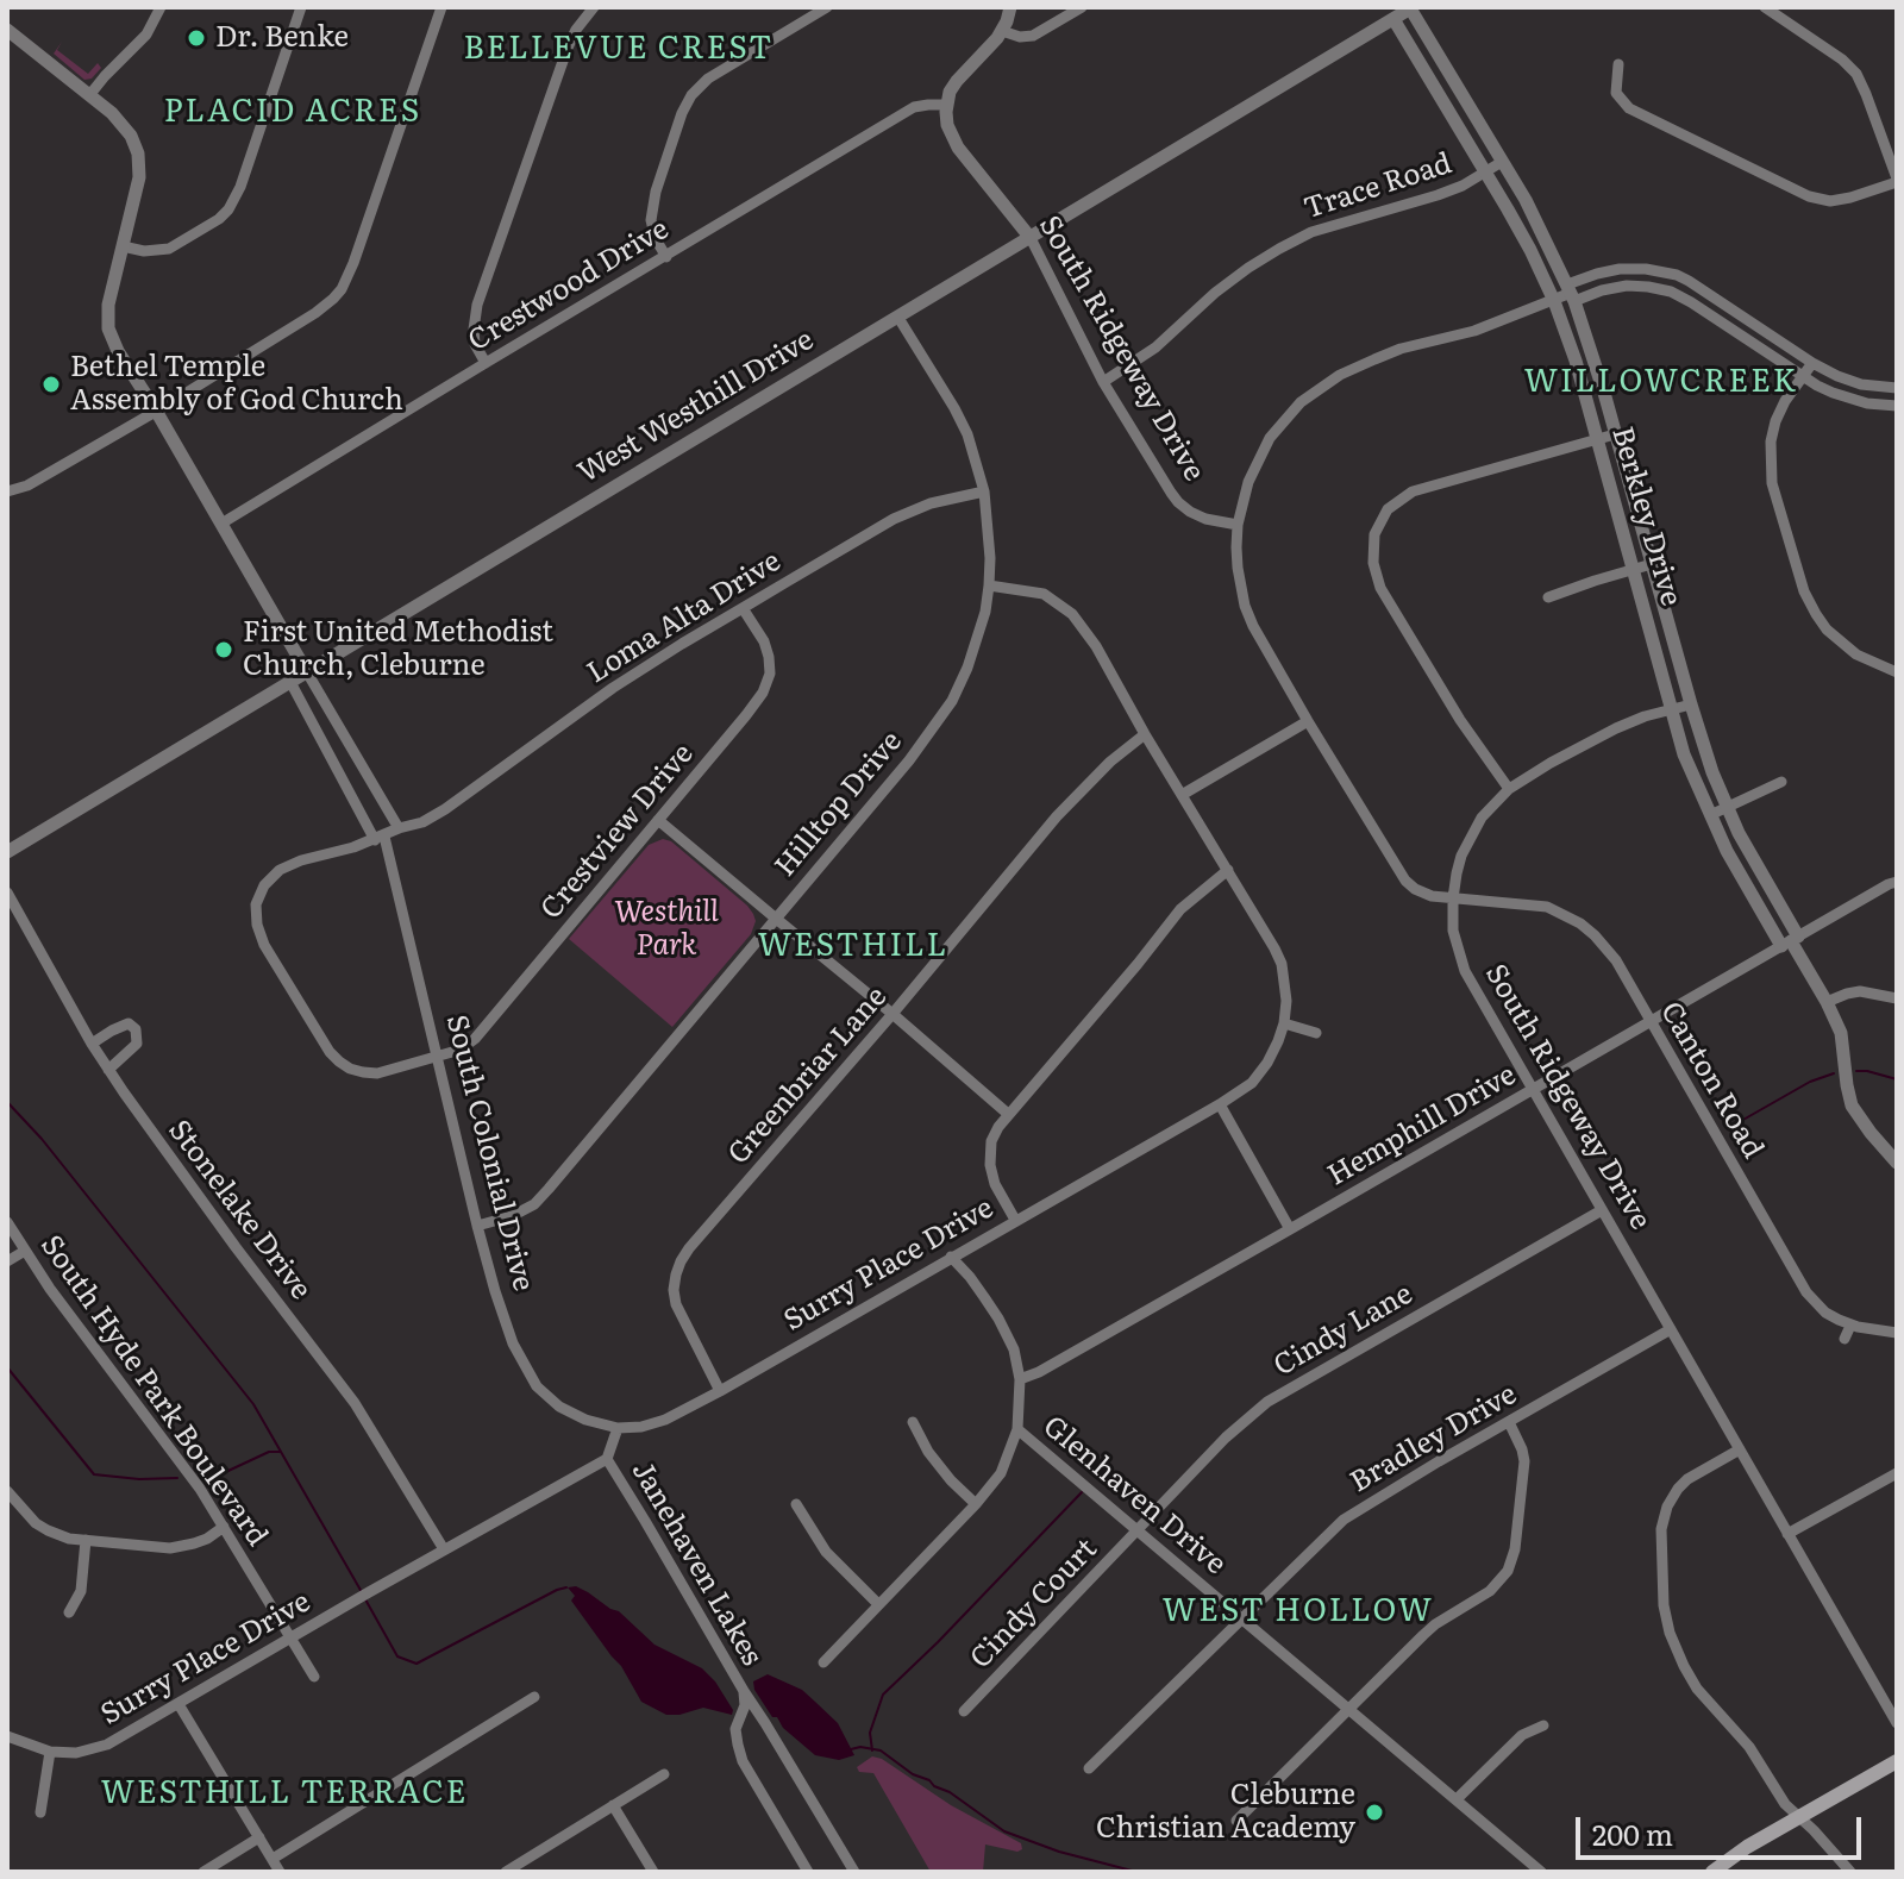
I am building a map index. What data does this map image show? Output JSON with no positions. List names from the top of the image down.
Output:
{
  "streets": {
    "street": [
      "Trace Road",
      "Crestwood Drive",
      "South Ridgeway Drive",
      "West Westhill Drive",
      "Berkley Drive",
      "Loma Alta Drive",
      "Hilltop Drive",
      "Crestview Drive",
      "Greenbriar Lane",
      "Canton Road",
      "Hemphill Drive",
      "South Colonial Drive",
      "Stonelake Drive",
      "Surry Place Drive",
      "Cindy Lane",
      "South Hyde Park Boulevard",
      "Bradley Drive",
      "Glenhaven Drive",
      "Janehaven Lakes",
      "Cindy Court"
    ]
  },
  "crossings": [
    ["Trace Road", "South Ridgeway Drive"],
    ["Trace Road", "Berkley Drive"],
    ["Crestwood Drive", "South Ridgeway Drive"],
    ["South Ridgeway Drive", "West Westhill Drive"],
    ["South Ridgeway Drive", "Berkley Drive"],
    ["South Ridgeway Drive", "Canton Road"],
    ["South Ridgeway Drive", "Hemphill Drive"],
    ["South Ridgeway Drive", "Cindy Lane"],
    ["South Ridgeway Drive", "Bradley Drive"],
    ["West Westhill Drive", "Berkley Drive"],
    ["West Westhill Drive", "Hilltop Drive"],
    ["West Westhill Drive", "South Colonial Drive"],
    ["Berkley Drive", "Hemphill Drive"],
    ["Loma Alta Drive", "Hilltop Drive"],
    ["Loma Alta Drive", "Crestview Drive"],
    ["Loma Alta Drive", "South Colonial Drive"],
    ["Hilltop Drive", "South Colonial Drive"],
    ["Hilltop Drive", "Surry Place Drive"],
    ["Crestview Drive", "South Colonial Drive"],
    ["Greenbriar Lane", "Surry Place Drive"],
    ["Canton Road", "Hemphill Drive"],
    ["Hemphill Drive", "Glenhaven Drive"],
    ["South Colonial Drive", "Surry Place Drive"],
    ["Stonelake Drive", "Surry Place Drive"],
    ["Surry Place Drive", "South Hyde Park Boulevard"],
    ["Surry Place Drive", "Glenhaven Drive"],
    ["Surry Place Drive", "Janehaven Lakes"],
    ["Cindy Lane", "Glenhaven Drive"],
    ["Cindy Lane", "Cindy Court"],
    ["Bradley Drive", "Glenhaven Drive"],
    ["Glenhaven Drive", "Cindy Court"]
  ],
  "districts": [
    "BELLEVUE CREST",
    "PLACID ACRES",
    "WILLOWCREEK",
    "WESTHILL",
    "WEST HOLLOW",
    "WESTHILL TERRACE"
  ],
  "parks": ["Westhill Park"],
  "places": [
    "Dr. Benke",
    "Bethel Temple Assembly of God Church",
    "First United Methodist Church, Cleburne",
    "Cleburne Christian Academy"
  ],
  "scale_bar": "200 m"
}
